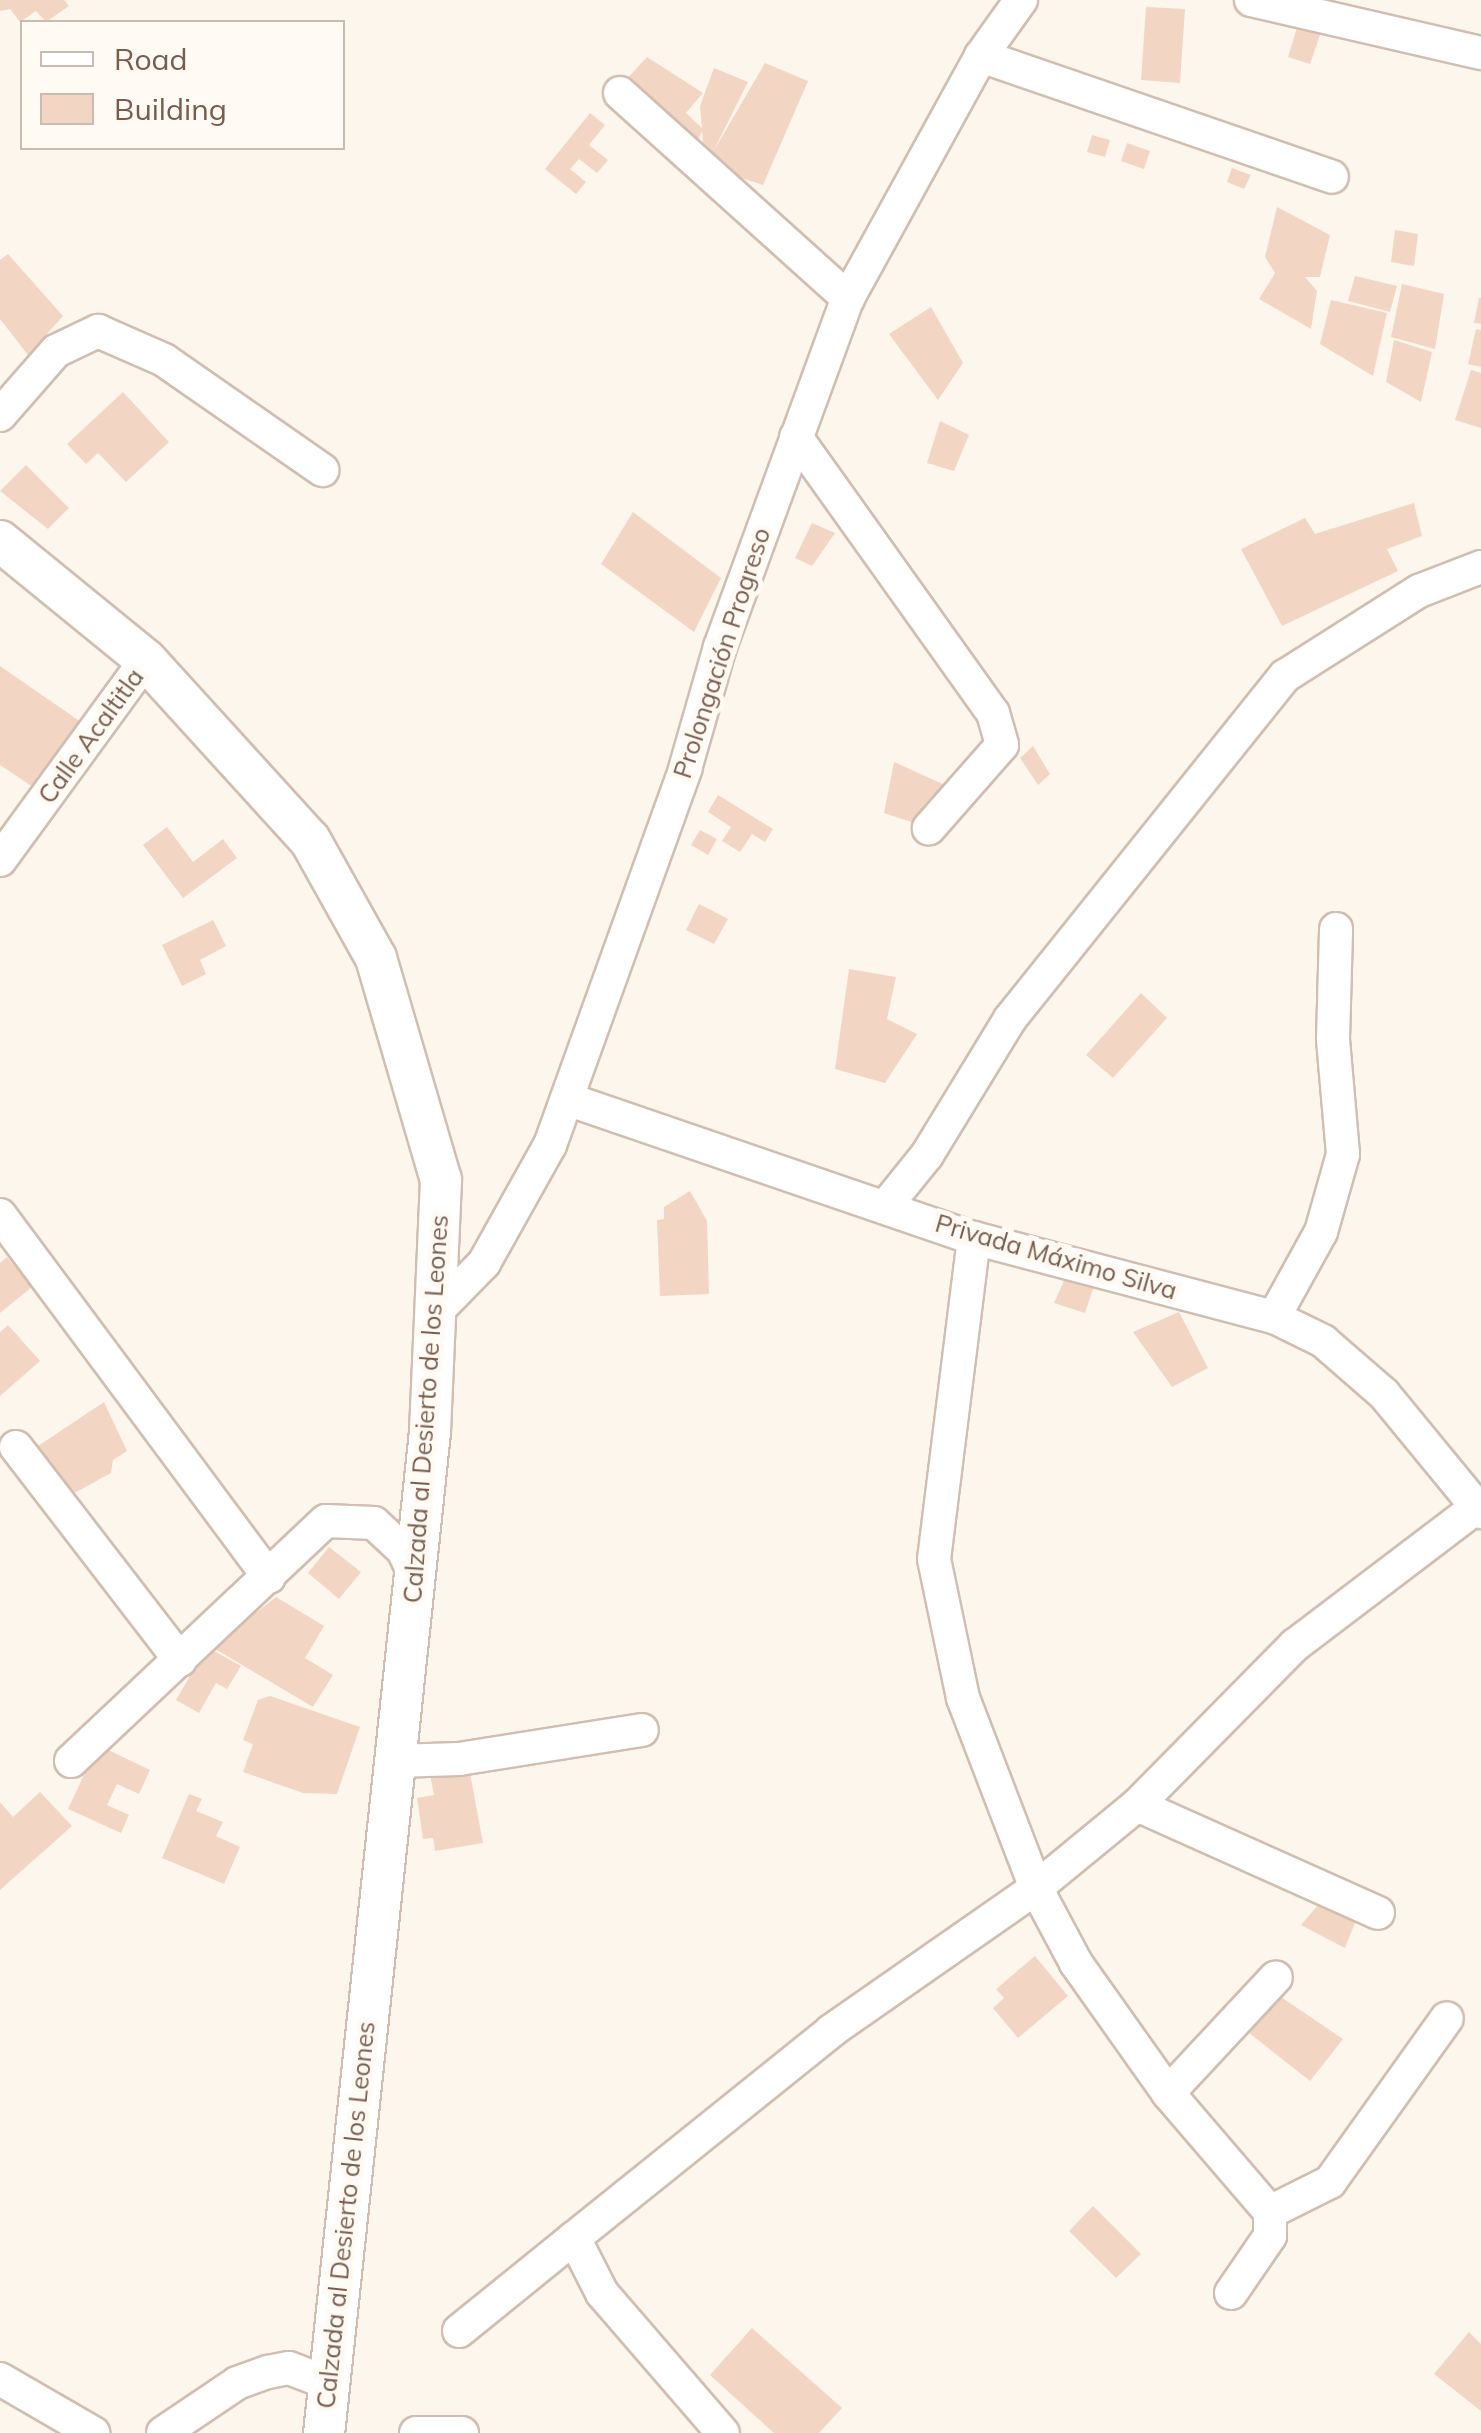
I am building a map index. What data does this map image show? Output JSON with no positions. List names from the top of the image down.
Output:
{
  "streets": {
    "street": [
      "Prolongación Progreso",
      "Calle Acaltitla",
      "Privada Máximo Silva",
      "Calzada al Desierto de los Leones"
    ]
  },
  "crossings": [
    ["Prolongación Progreso", "Privada Máximo Silva"],
    ["Prolongación Progreso", "Calzada al Desierto de los Leones"],
    ["Calle Acaltitla", "Calzada al Desierto de los Leones"]
  ],
  "legend": ["Road", "Building"]
}
